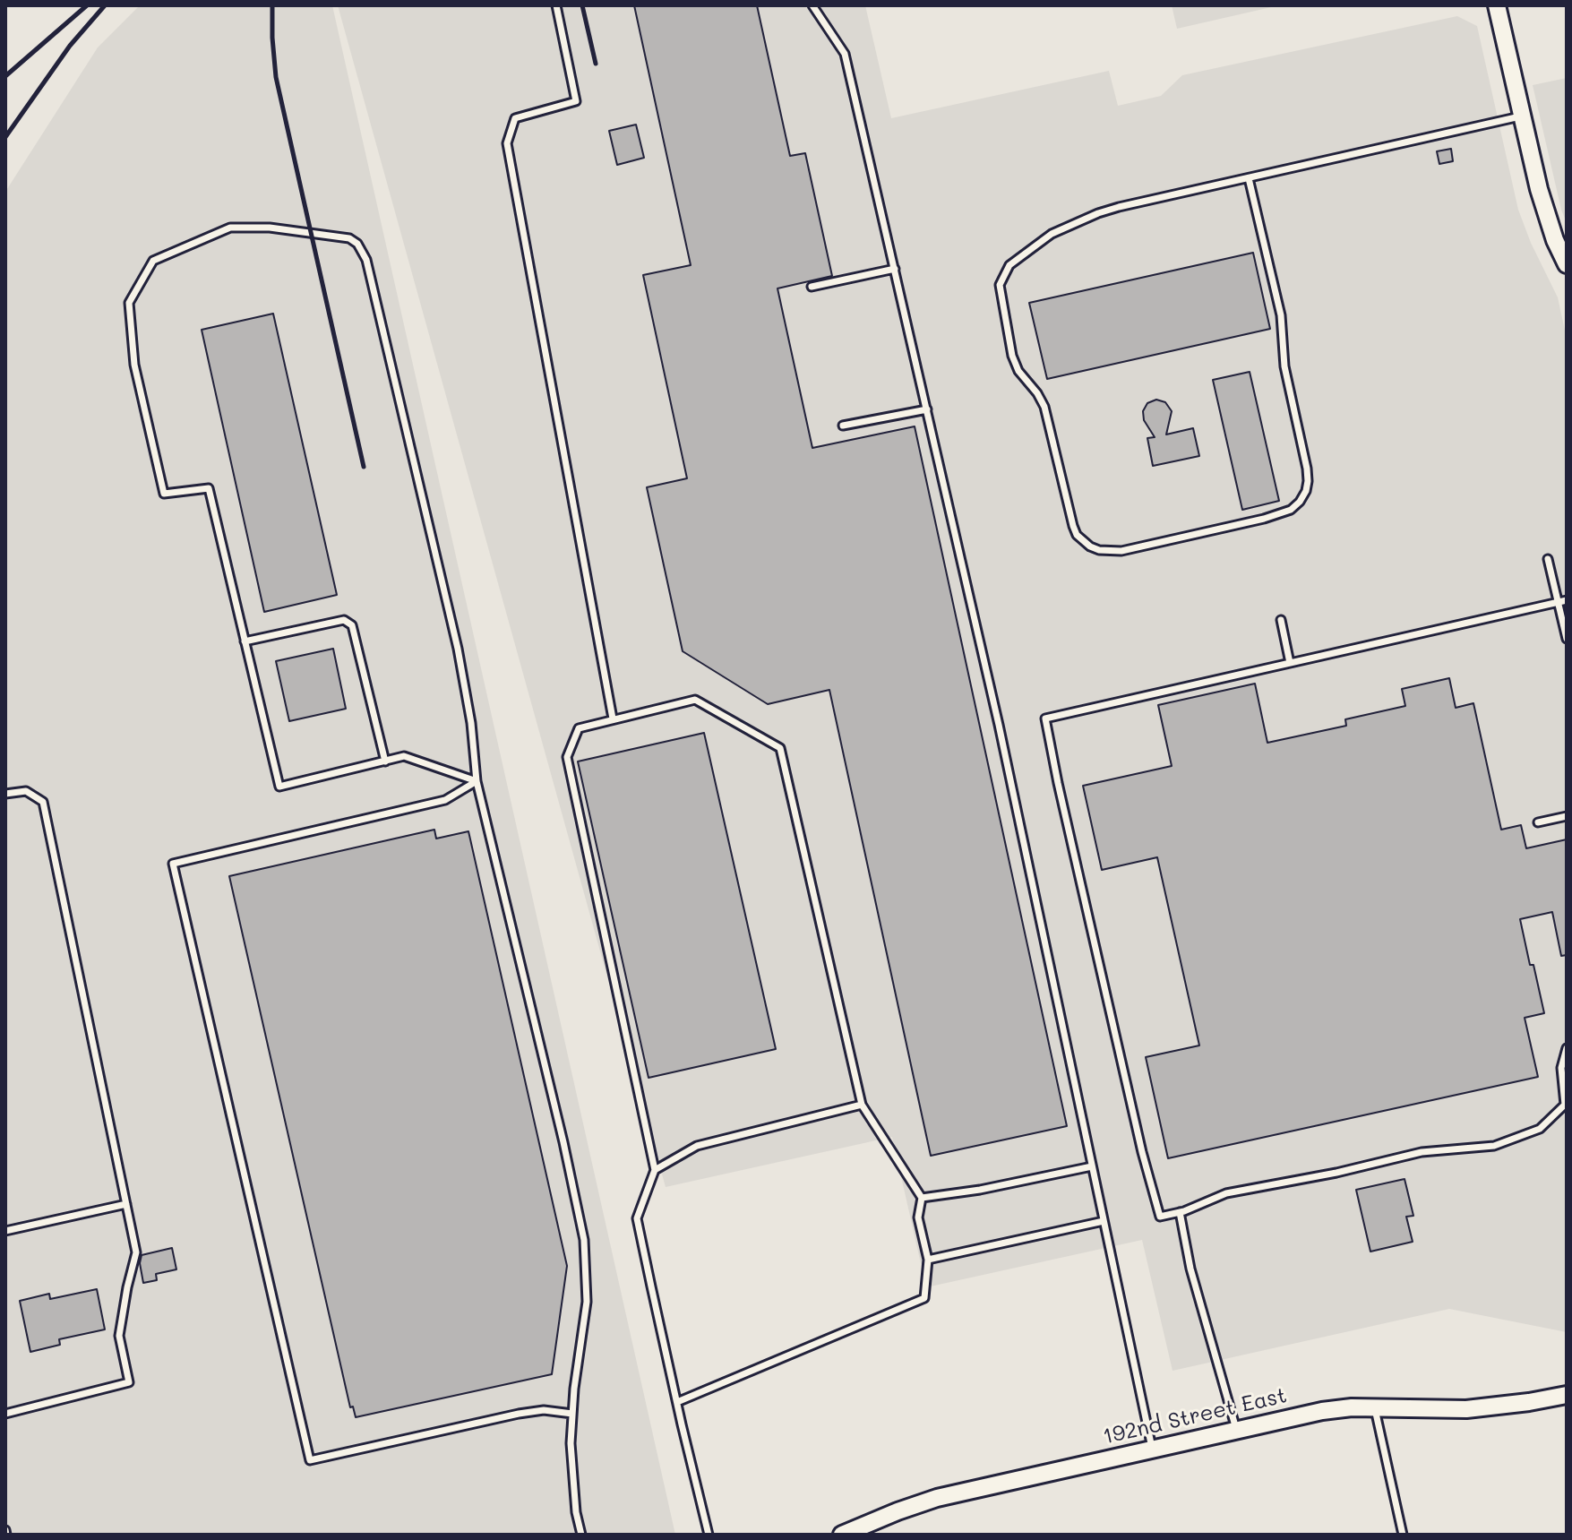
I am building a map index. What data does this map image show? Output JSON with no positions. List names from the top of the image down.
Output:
{
  "streets": {
    "street": ["192nd Street East"]
  }
}
